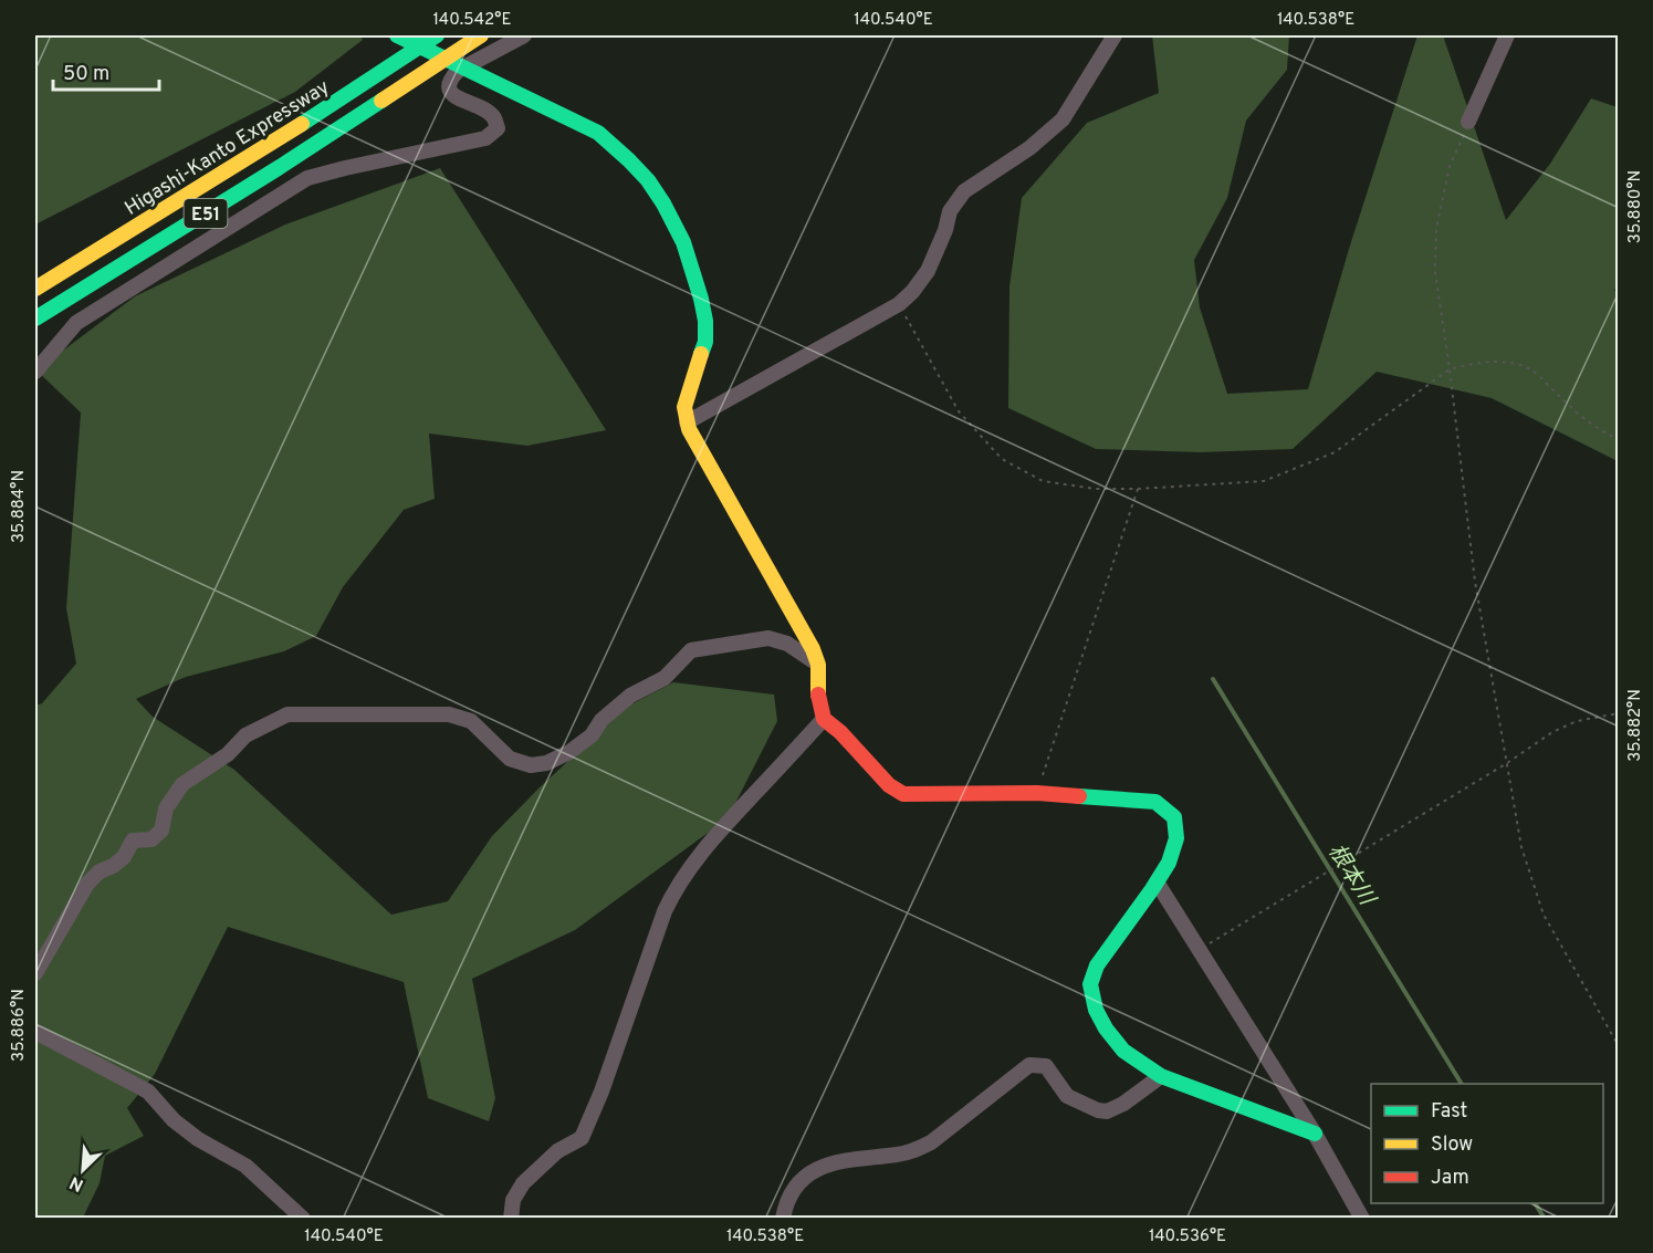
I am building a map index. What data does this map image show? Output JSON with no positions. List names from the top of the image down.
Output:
{
  "streets": {
    "main road": ["Higashi-Kanto Expressway", "E51"]
  },
  "water": ["根本川"],
  "legend": ["Fast", "Slow", "Jam"],
  "scale_bar": "50 m",
  "north": "bottom left",
  "coordinates": [
    "140.542°E",
    "140.540°E",
    "140.538°E",
    "35.880°N",
    "35.884°N",
    "35.882°N",
    "35.886°N",
    "140.536°E"
  ]
}
